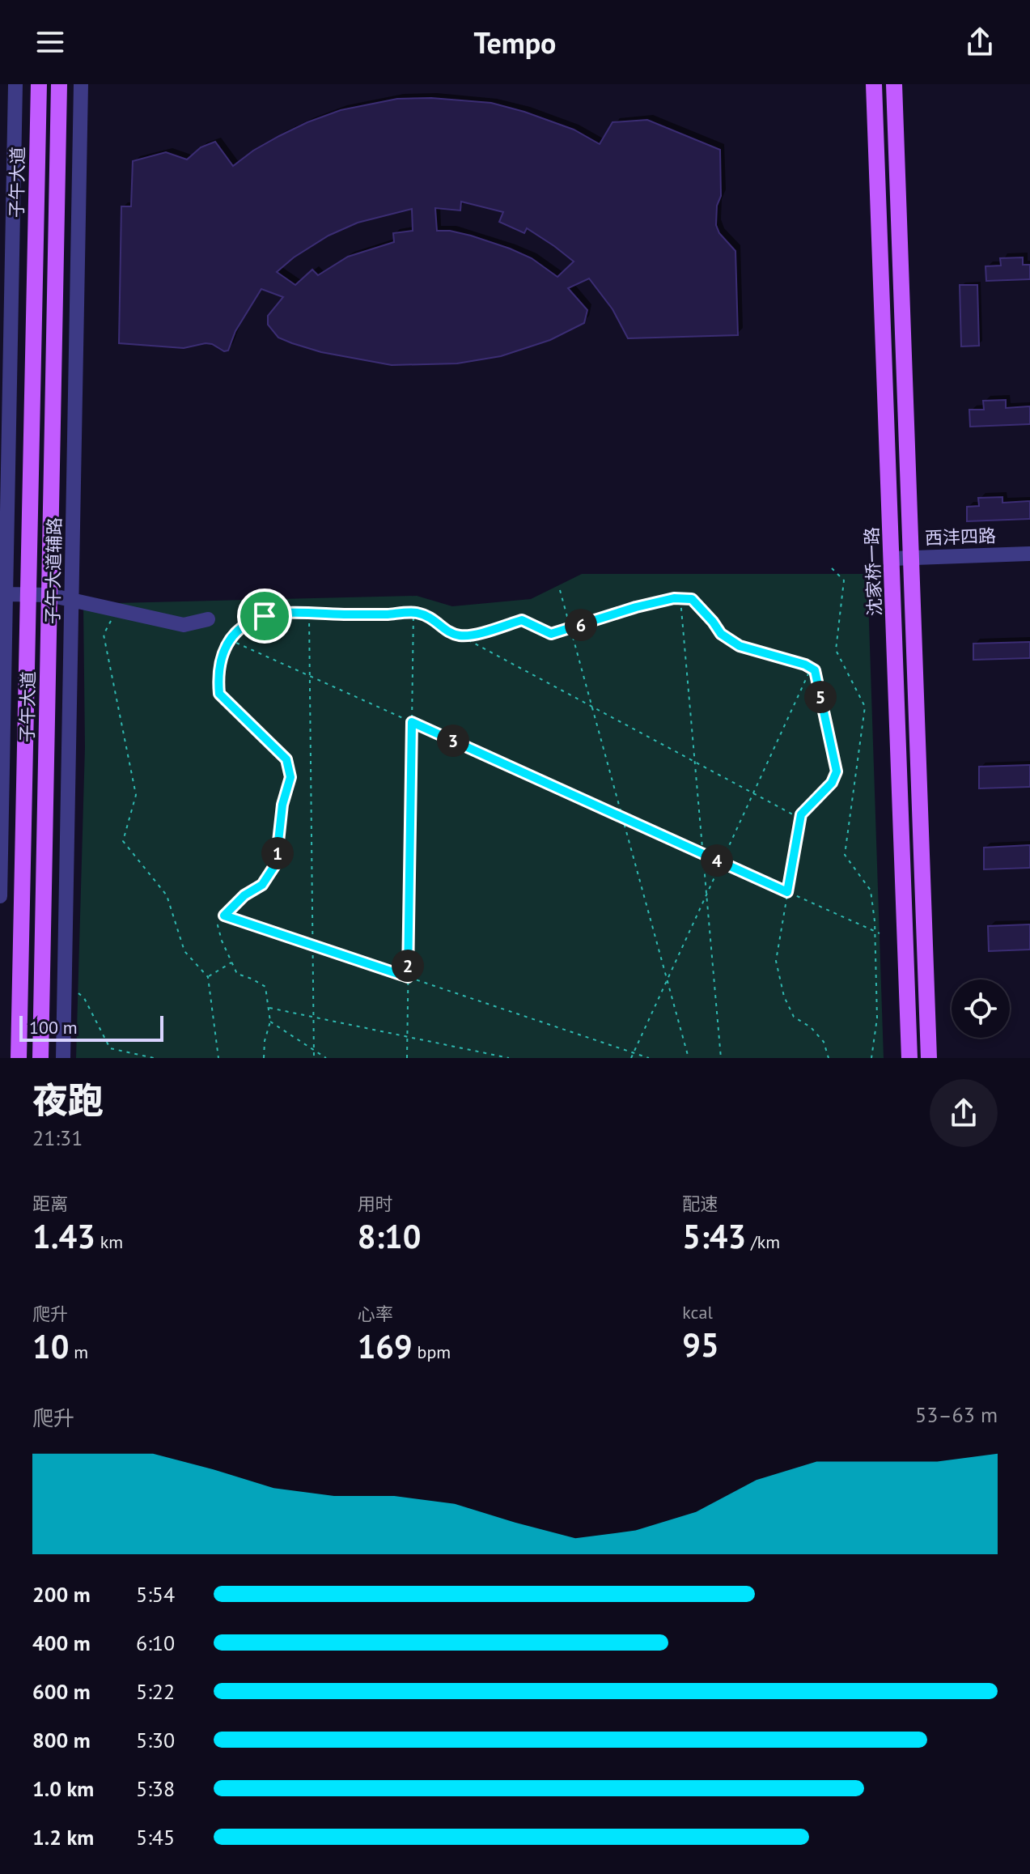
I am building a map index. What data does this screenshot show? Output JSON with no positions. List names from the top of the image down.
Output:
{
  "streets": {
    "main road": ["子午大道", "沈家桥一路"],
    "street": ["西沣四路", "子午大道辅路"]
  },
  "crossings": [
    ["西沣四路", "沈家桥一路"]
  ],
  "scale_bar": "100 m",
  "page": {
    "header": "Tempo",
    "pins": [
      "6",
      "5",
      "3",
      "1",
      "4",
      "2"
    ],
    "scale": "100 m",
    "heading": ["夜跑", "21:31"],
    "stats": [
      ["距离", "1.43 km"],
      ["用时", "8:10"],
      ["配速", "5:43 /km"],
      ["爬升", "10 m"],
      ["心率", "169 bpm"],
      ["kcal", "95"]
    ],
    "chart": ["爬升", "53–63 m"],
    "list": [
      {
        "name": "200 m",
        "note": "5:54"
      },
      {
        "name": "400 m",
        "note": "6:10"
      },
      {
        "name": "600 m",
        "note": "5:22"
      },
      {
        "name": "800 m",
        "note": "5:30"
      },
      {
        "name": "1.0 km",
        "note": "5:38"
      },
      {
        "name": "1.2 km",
        "note": "5:45"
      }
    ]
  }
}
